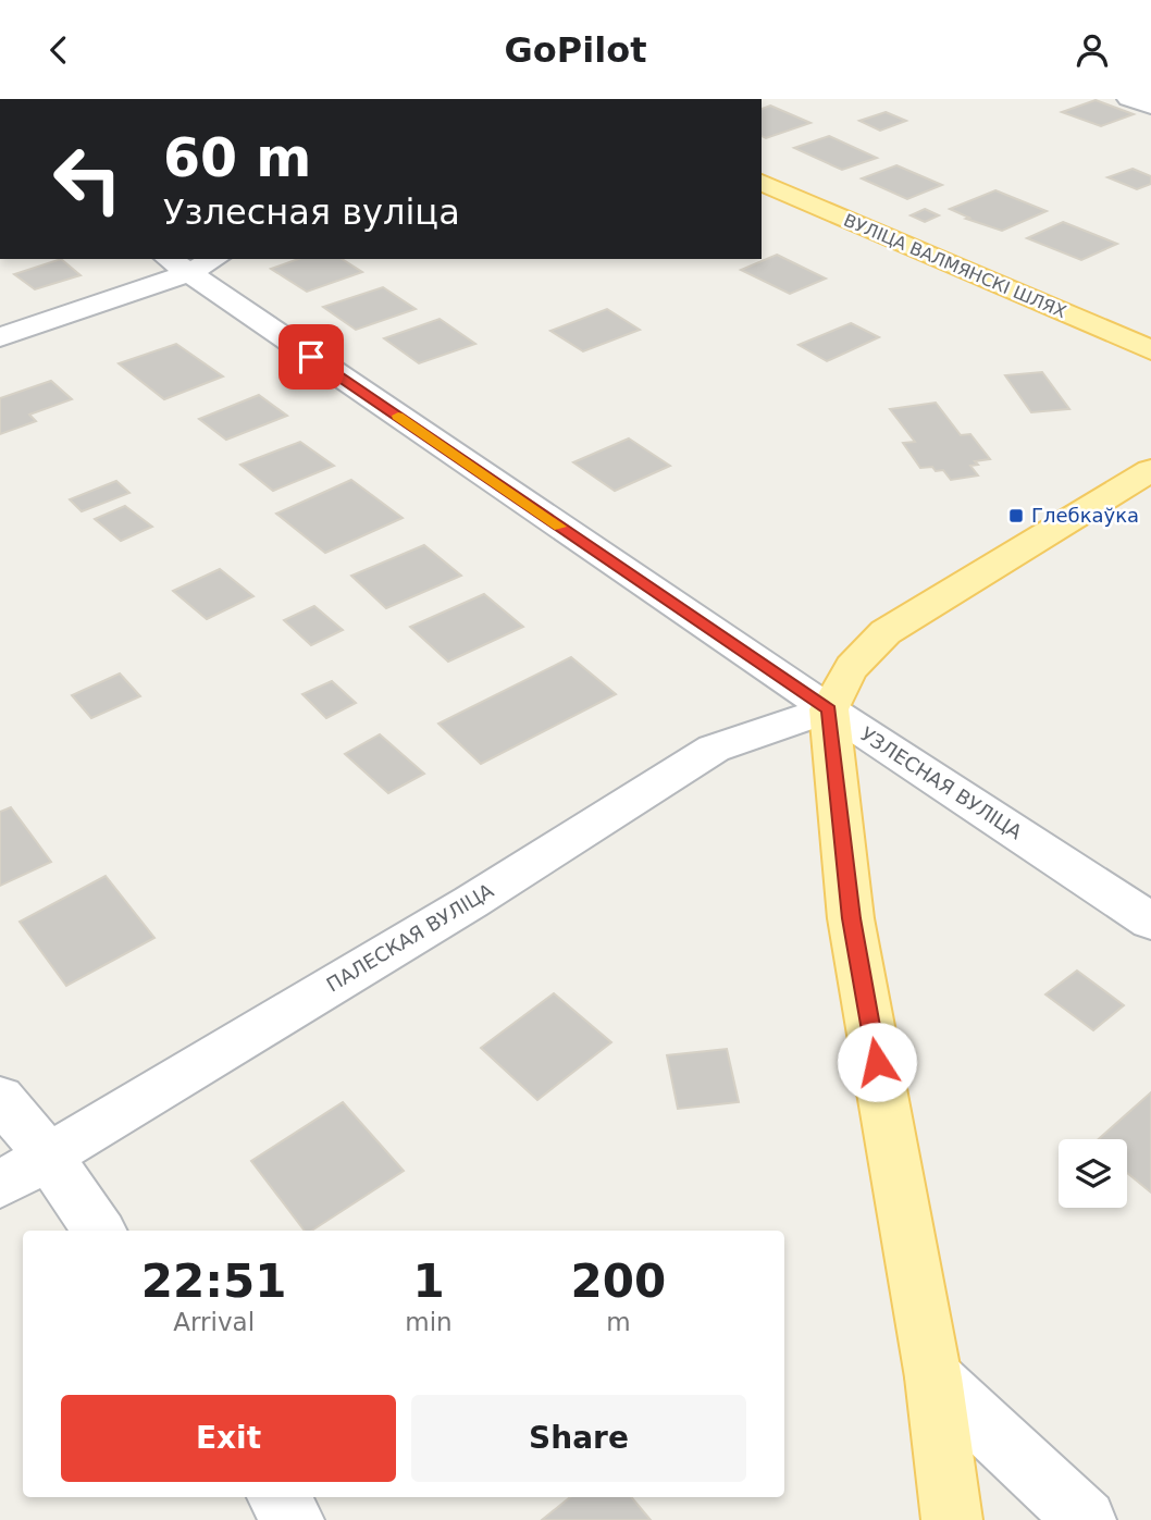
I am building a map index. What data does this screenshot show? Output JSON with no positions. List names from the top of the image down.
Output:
{
  "streets": {
    "main road": ["ВУЛІЦА ВАЛМЯНСКІ ШЛЯХ"],
    "street": ["УЗЛЕСНАЯ ВУЛІЦА", "ПАЛЕСКАЯ ВУЛІЦА"]
  },
  "crossings": [
    ["УЗЛЕСНАЯ ВУЛІЦА", "ПАЛЕСКАЯ ВУЛІЦА"]
  ],
  "places": {
    "transit": ["Глебкаўка"]
  },
  "page": {
    "header": "GoPilot",
    "turn": ["60 m", "Узлесная вуліца"],
    "eta": [
      "22:51",
      "Arrival",
      "1",
      "min",
      "200",
      "m"
    ],
    "buttons": ["Exit", "Share"]
  }
}
